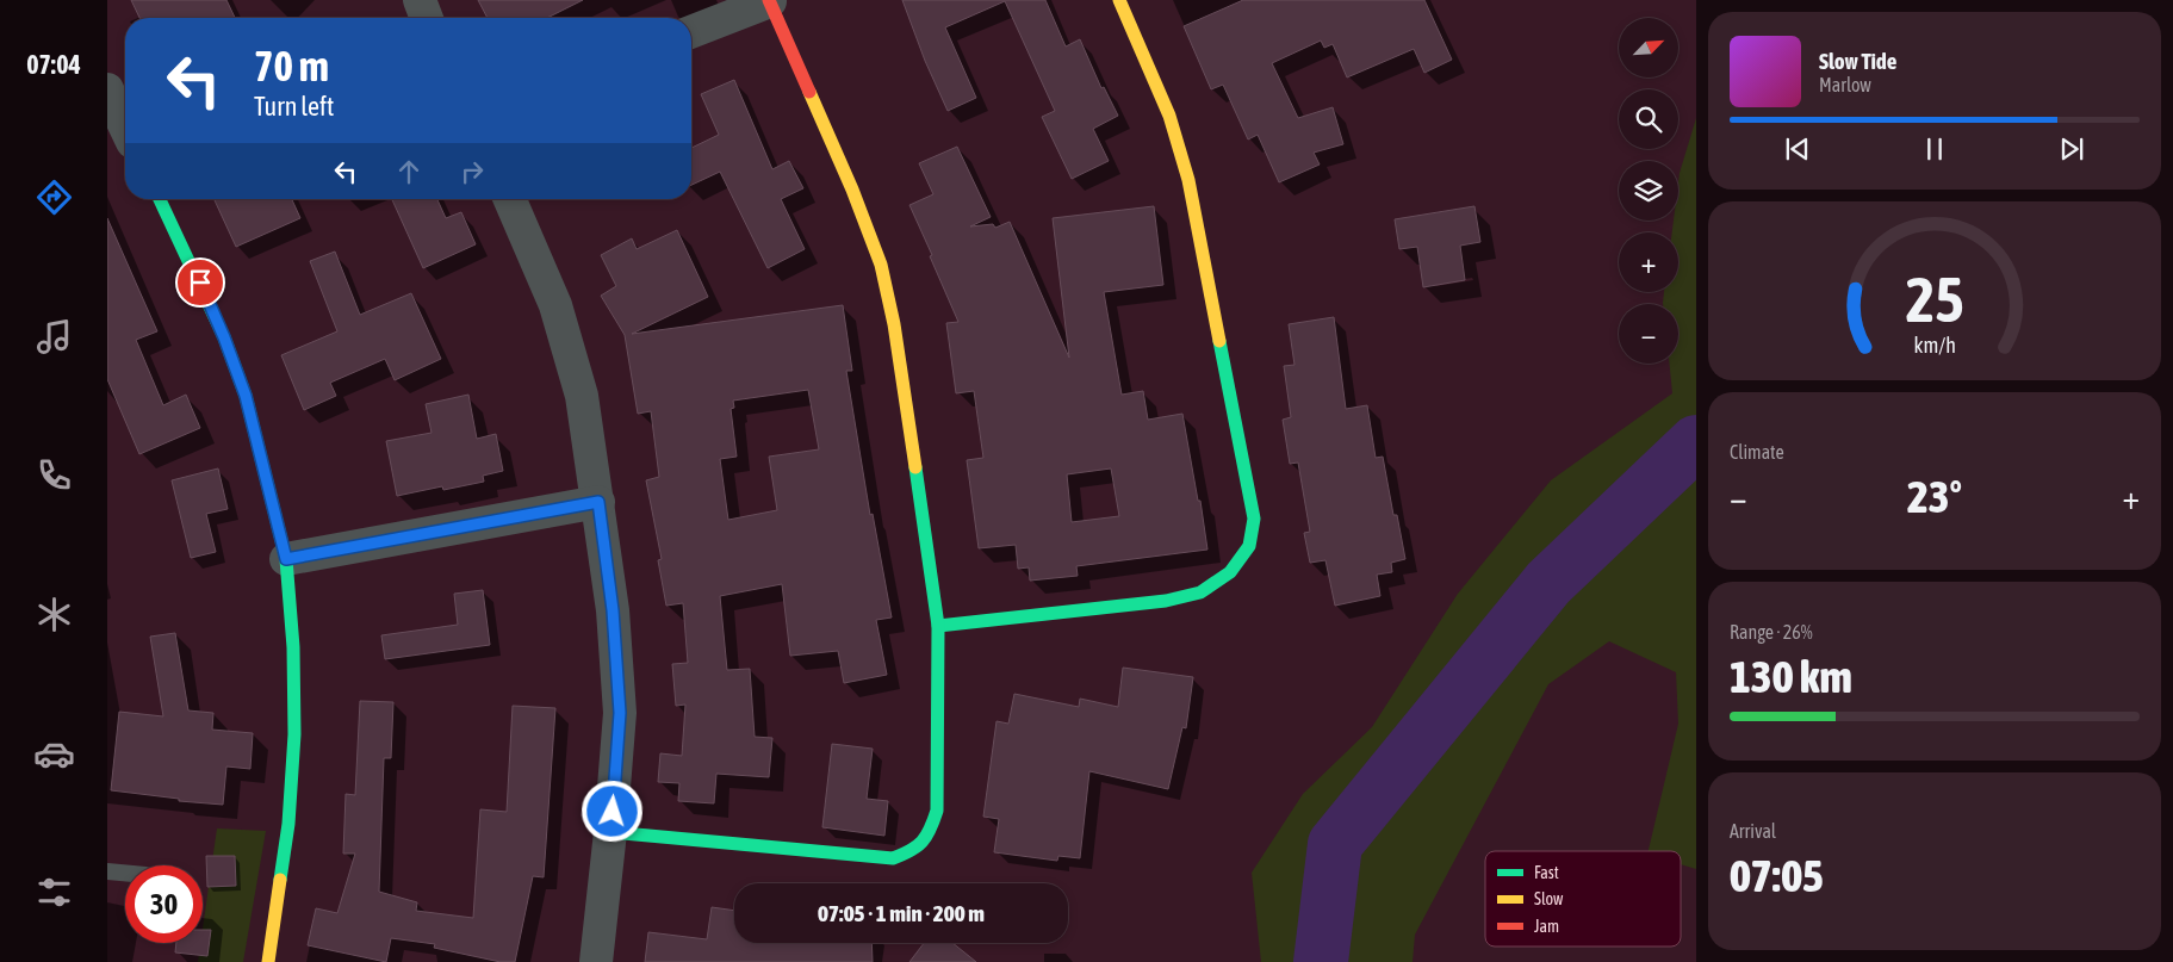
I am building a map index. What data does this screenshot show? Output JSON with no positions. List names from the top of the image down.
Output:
{
  "legend": ["Fast", "Slow", "Jam"],
  "north": "top right",
  "page": {
    "tabs": "07:04",
    "map_buttons": ["+", "−"],
    "turn": ["70 m", "Turn left"],
    "song": ["Slow Tide", "Marlow"],
    "tile": [
      "Climate",
      ["Range · 26%", "130 km"],
      ["Arrival", "07:05"]
    ],
    "heat": ["−", "23°", "+"],
    "limit": "30",
    "trip": "07:05 · 1 min · 200 m",
    "gauge": ["25", "km/h"]
  }
}
